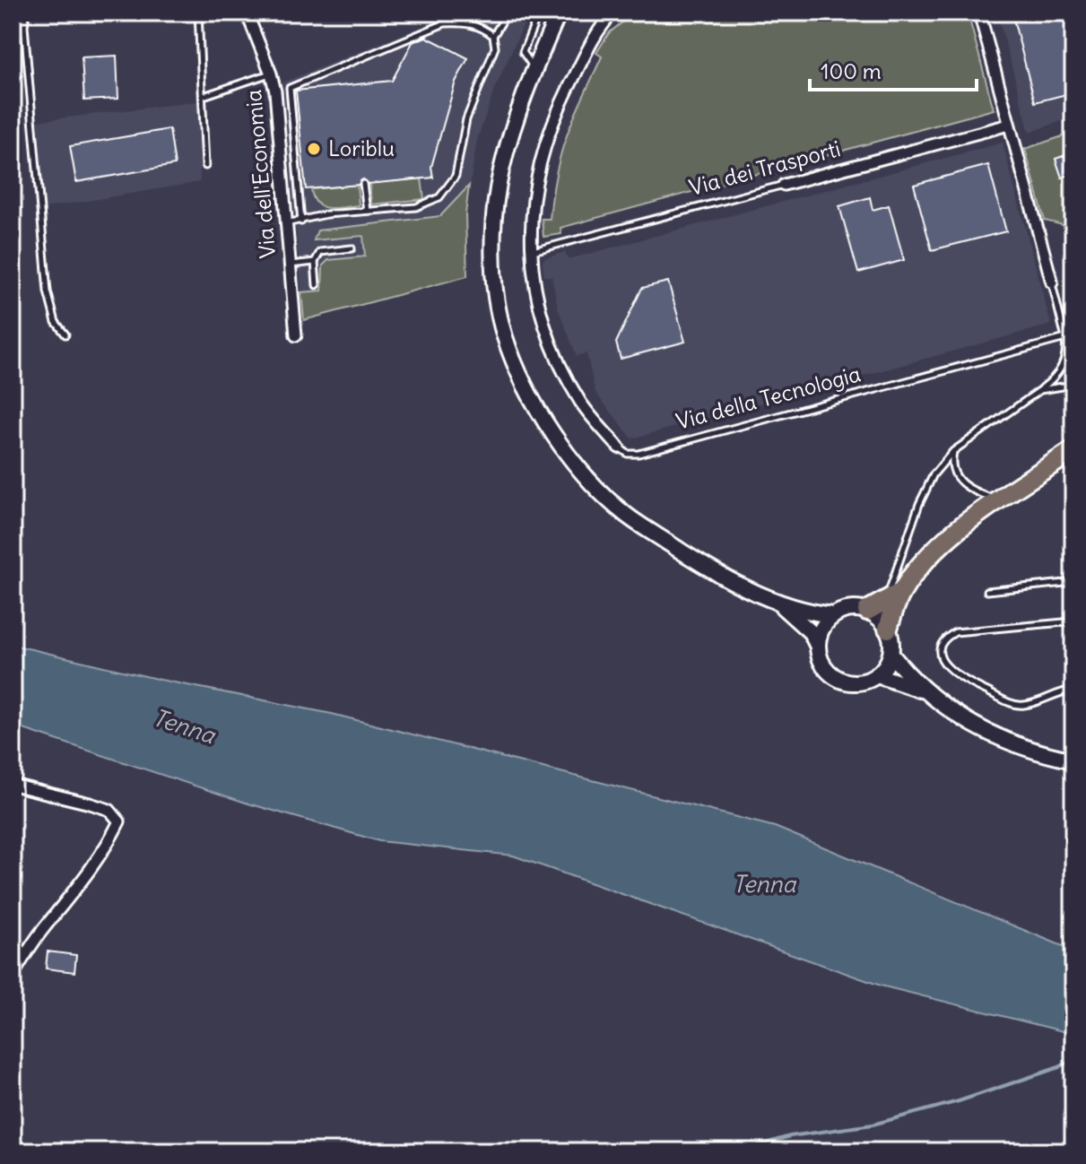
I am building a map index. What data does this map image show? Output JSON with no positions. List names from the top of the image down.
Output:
{
  "streets": {
    "street": ["Via dei Trasporti", "Via dell'Economia", "Via della Tecnologia"]
  },
  "crossings": [
    ["Via dei Trasporti", "Via della Tecnologia"]
  ],
  "water": ["Tenna"],
  "places": ["Loriblu"],
  "scale_bar": "100 m"
}
